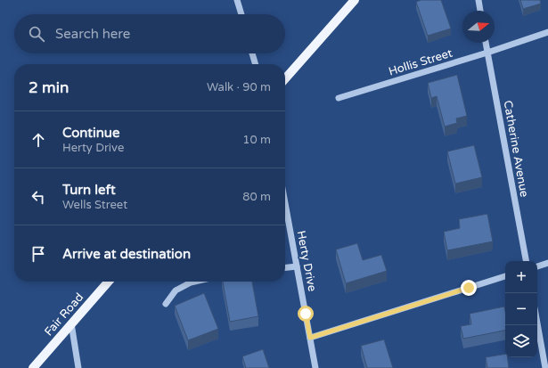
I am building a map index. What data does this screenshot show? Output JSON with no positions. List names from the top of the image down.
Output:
{
  "streets": {
    "main road": ["Fair Road"],
    "street": ["Hollis Street", "Catherine Avenue", "Herty Drive"]
  },
  "crossings": [
    ["Hollis Street", "Catherine Avenue"]
  ],
  "north": "right",
  "page": {
    "search": "Search here",
    "heading": ["2 min", "Walk · 90 m"],
    "list": [
      ["Continue", "Herty Drive", "10 m"],
      ["Turn left", "Wells Street", "80 m"],
      "Arrive at destination"
    ],
    "map_buttons": ["+", "−"]
  }
}
